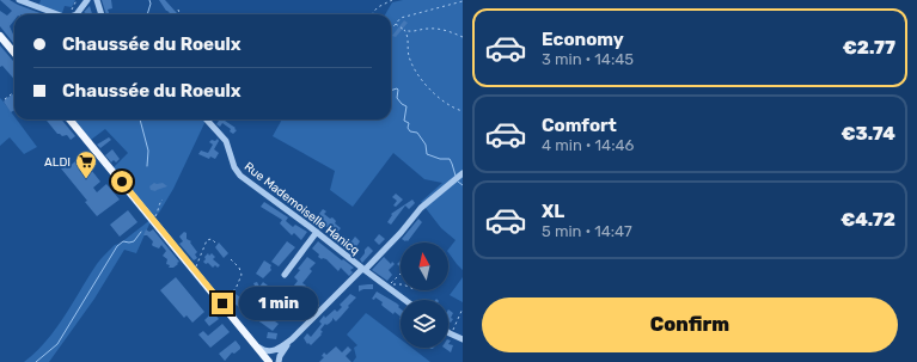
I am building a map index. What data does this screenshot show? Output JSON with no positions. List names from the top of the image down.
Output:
{
  "streets": {
    "street": ["Rue Mademoiselle Hanicq"]
  },
  "places": {
    "supermarket": ["ALDI"]
  },
  "north": "top",
  "page": {
    "list": [
      {
        "name": "Economy",
        "note": "3 min · 14:45",
        "value": "€2.77"
      },
      {
        "name": "Comfort",
        "note": "4 min · 14:46",
        "value": "€3.74"
      },
      {
        "name": "XL",
        "note": "5 min · 14:47",
        "value": "€4.72"
      }
    ],
    "banner": ["Chaussée du Roeulx", "Chaussée du Roeulx"],
    "bubble": "1 min",
    "buttons": "Confirm"
  }
}
